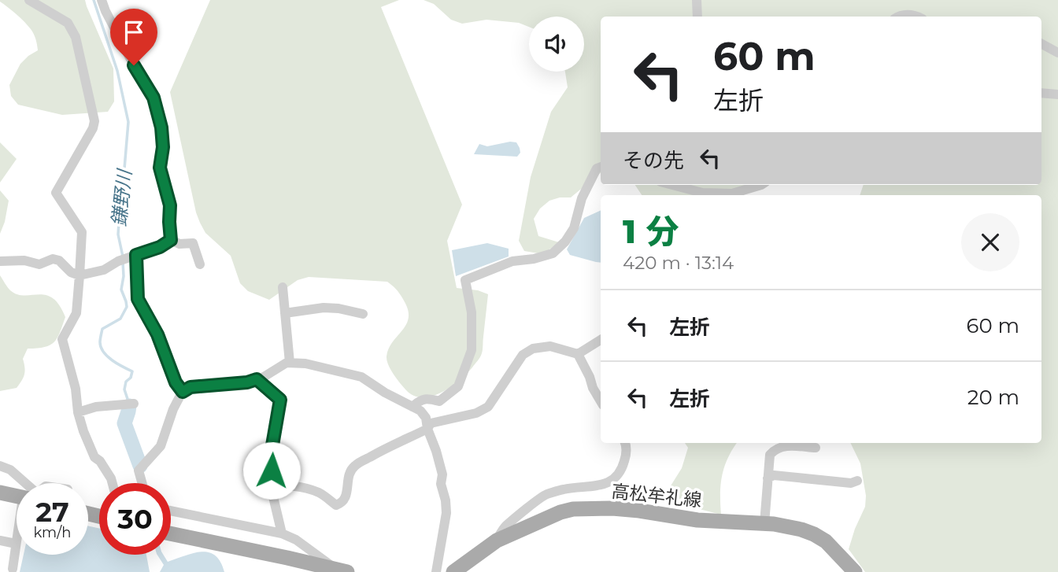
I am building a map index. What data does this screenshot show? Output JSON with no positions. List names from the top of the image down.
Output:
{
  "streets": {
    "main road": ["高松牟礼線"]
  },
  "water": ["鎌野川"],
  "page": {
    "turn": ["60 m", "左折"],
    "then": "その先",
    "heading": ["1 分", "420 m · 13:14"],
    "list": [
      {
        "name": "左折",
        "value": "60 m"
      },
      {
        "name": "左折",
        "value": "20 m"
      }
    ],
    "speed": "27 km/h",
    "limit": "30"
  }
}
